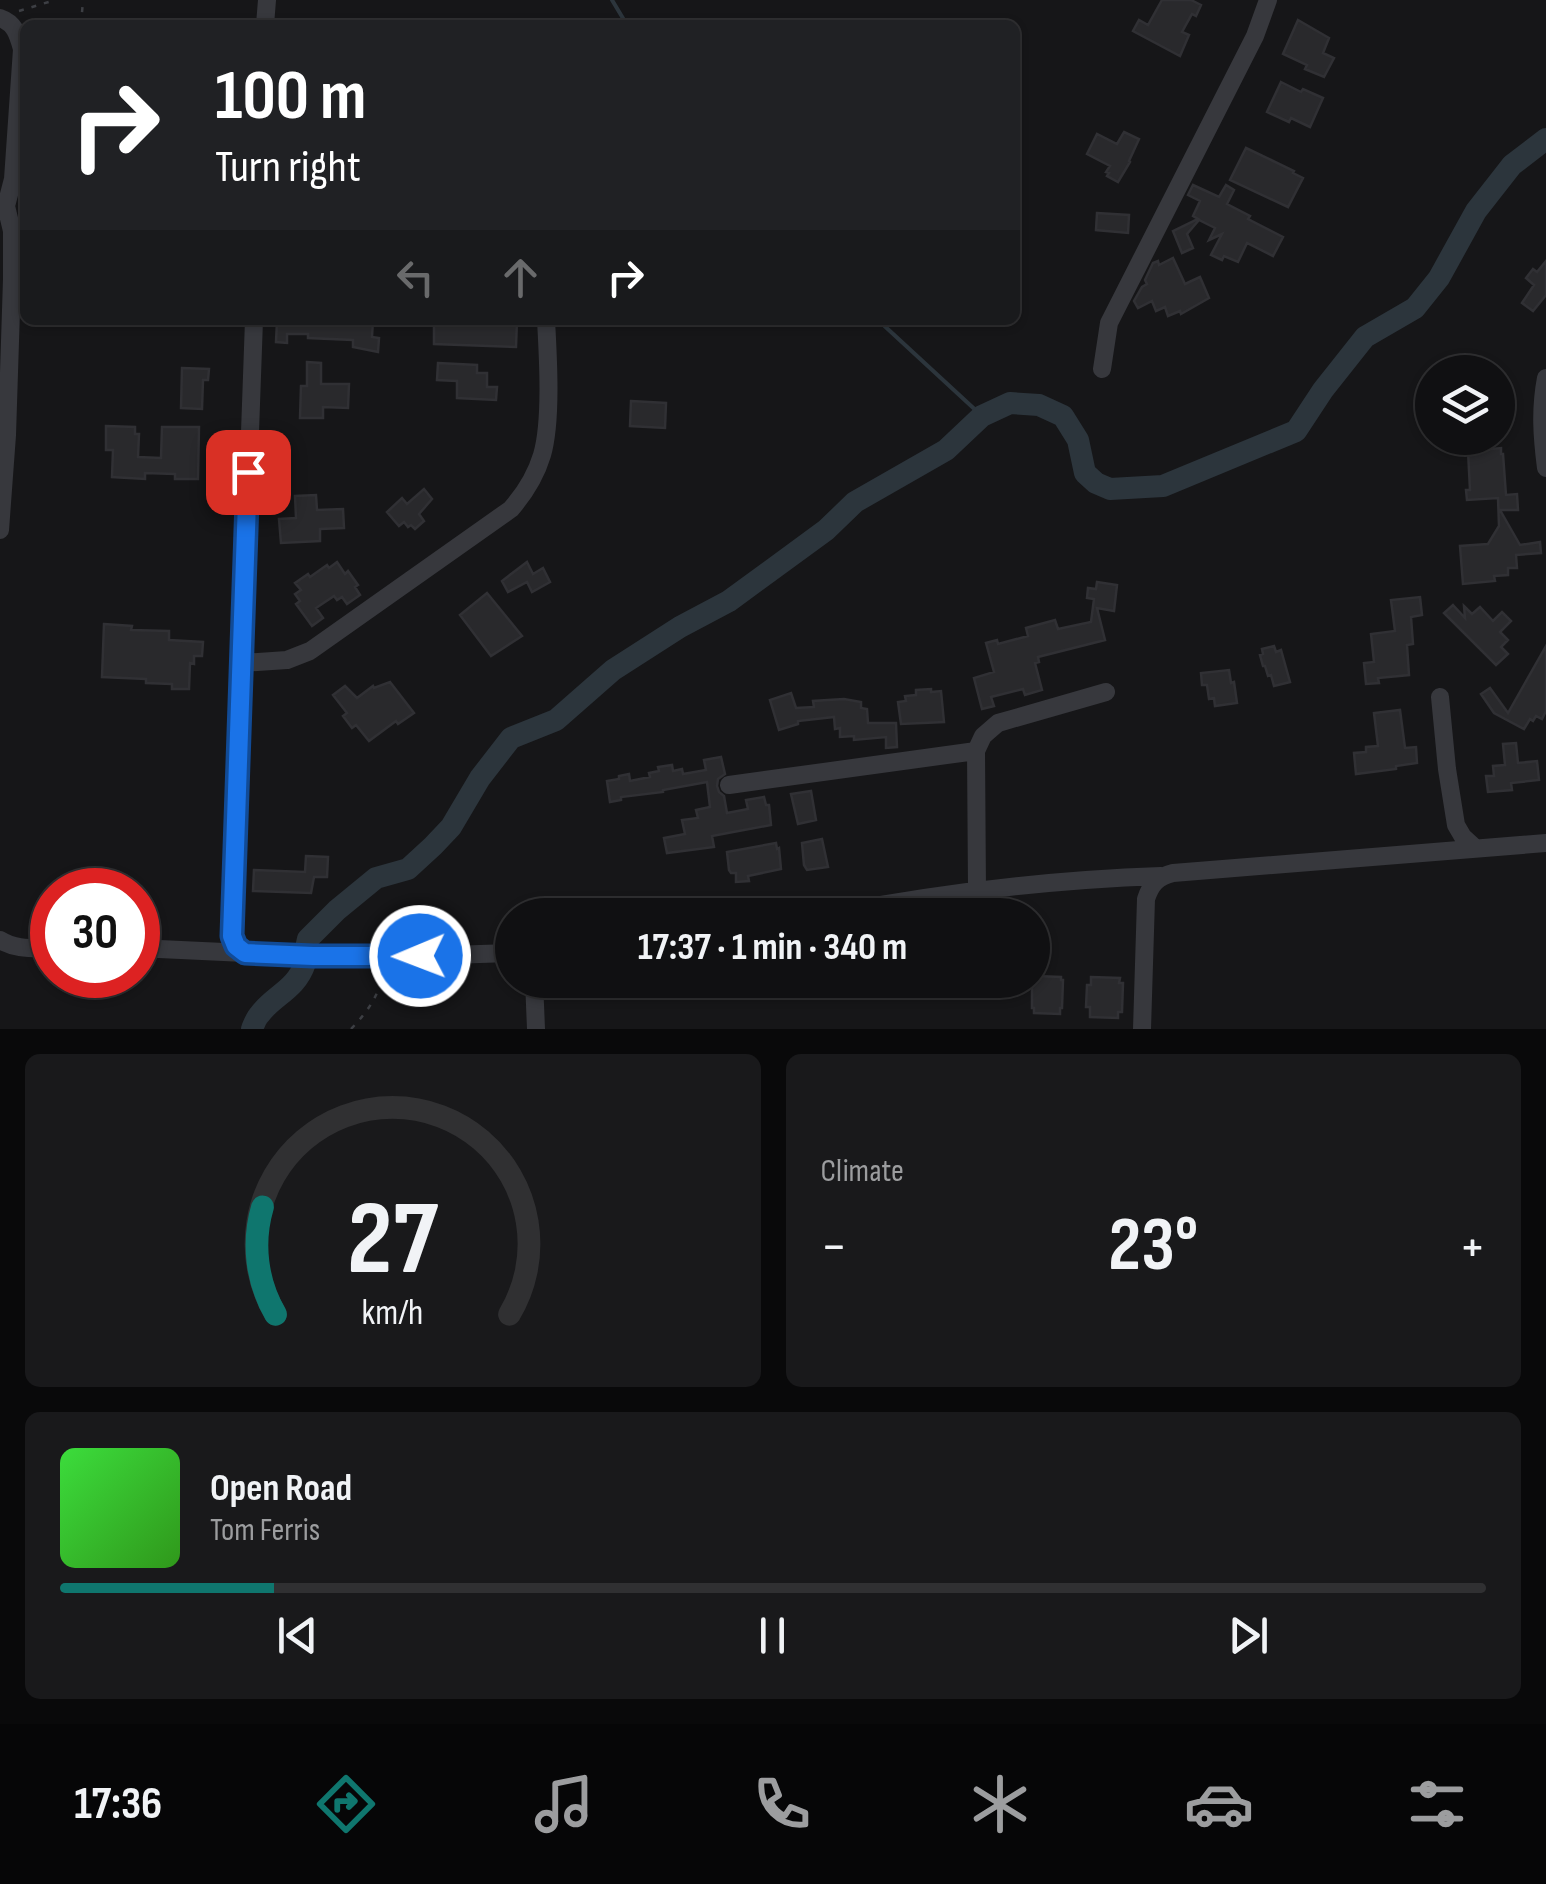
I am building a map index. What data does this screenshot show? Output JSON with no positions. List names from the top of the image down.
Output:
{
  "page": {
    "turn": ["100 m", "Turn right"],
    "limit": "30",
    "trip": "17:37 · 1 min · 340 m",
    "tile": "Climate",
    "heat": ["−", "23°", "+"],
    "song": ["Open Road", "Tom Ferris"],
    "tabs": "17:36",
    "gauge": ["27", "km/h"]
  }
}
